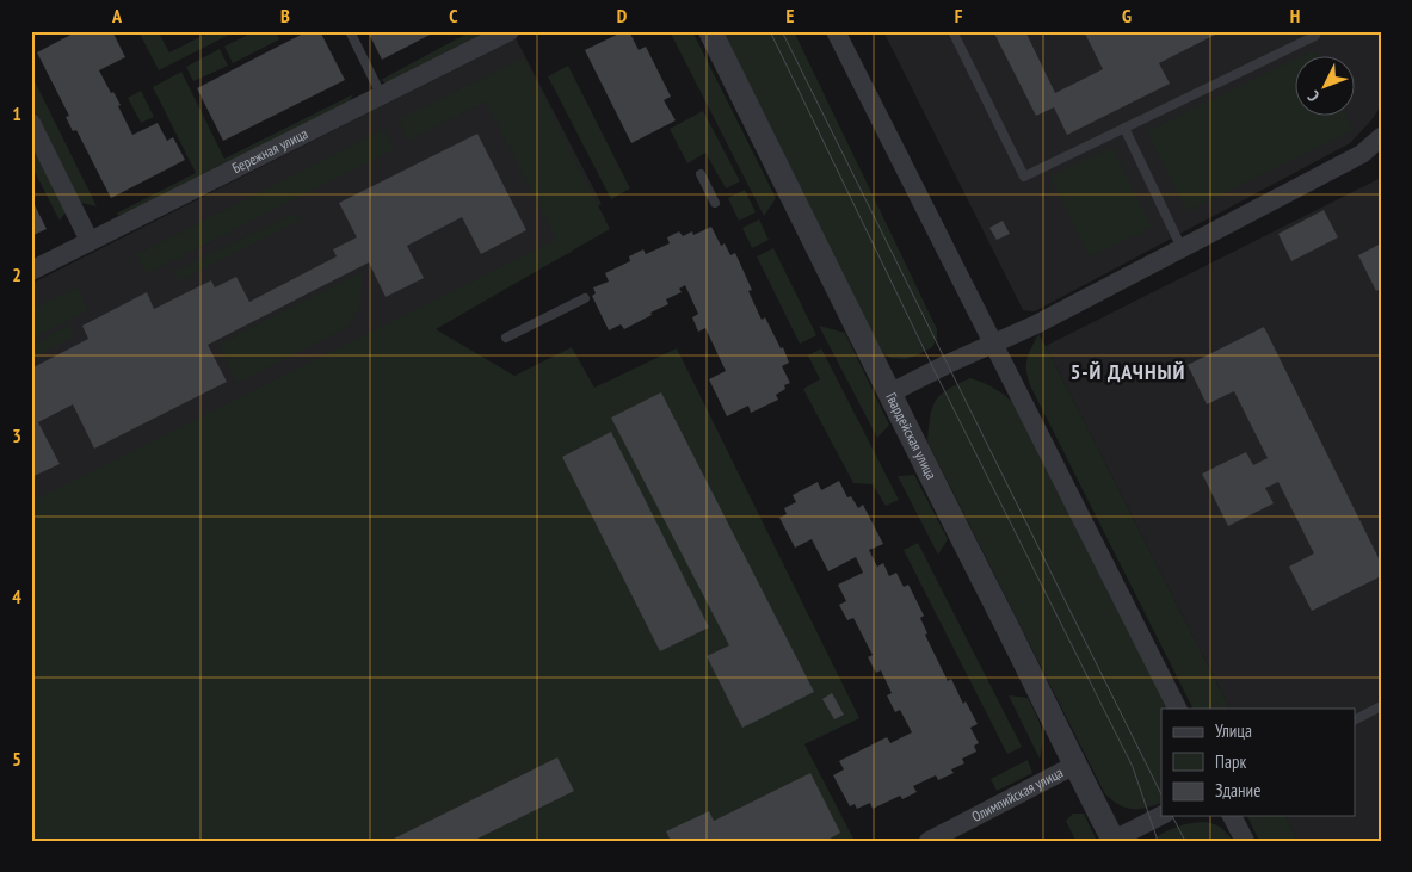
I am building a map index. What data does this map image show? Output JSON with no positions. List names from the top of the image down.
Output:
{
  "streets": {
    "street": ["Бережная улица", "Гвардейская улица", "Олимпийская улица"]
  },
  "crossings": [
    ["Гвардейская улица", "Олимпийская улица"]
  ],
  "districts": ["5-Й ДАЧНЫЙ"],
  "legend": ["Улица", "Парк", "Здание"],
  "north": "bottom left",
  "grid": {
    "columns": [
      "A",
      "B",
      "C",
      "D",
      "E",
      "F",
      "G",
      "H"
    ],
    "rows": [
      "1",
      "2",
      "3",
      "4",
      "5"
    ]
  }
}
